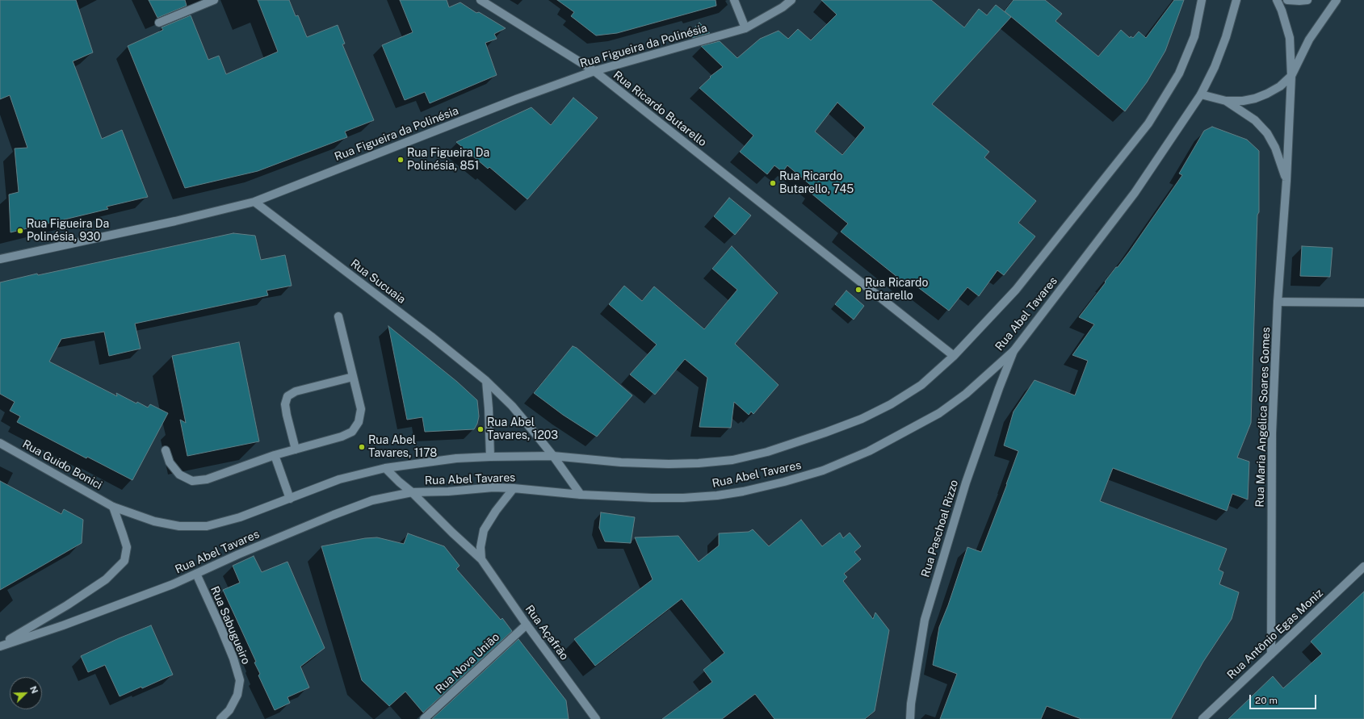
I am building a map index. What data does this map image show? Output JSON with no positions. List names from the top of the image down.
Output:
{
  "streets": {
    "street": [
      "Rua Figueira da Polinésia",
      "Rua Ricardo Butarello",
      "Rua Sucuaia",
      "Rua Abel Tavares",
      "Rua Maria Angélica Soares Gomes",
      "Rua Guido Bonici",
      "Rua Paschoal Rizzo",
      "Rua Sabugueiro",
      "Rua Açafrão",
      "Rua Antônio Egas Moniz",
      "Rua Nova União"
    ]
  },
  "crossings": [
    ["Rua Figueira da Polinésia", "Rua Ricardo Butarello"],
    ["Rua Figueira da Polinésia", "Rua Sucuaia"],
    ["Rua Ricardo Butarello", "Rua Abel Tavares"],
    ["Rua Sucuaia", "Rua Abel Tavares"],
    ["Rua Abel Tavares", "Rua Guido Bonici"],
    ["Rua Abel Tavares", "Rua Paschoal Rizzo"],
    ["Rua Abel Tavares", "Rua Sabugueiro"],
    ["Rua Abel Tavares", "Rua Açafrão"],
    ["Rua Maria Angélica Soares Gomes", "Rua Antônio Egas Moniz"],
    ["Rua Açafrão", "Rua Nova União"]
  ],
  "places": [
    "Rua Figueira Da Polinésia, 851",
    "Rua Ricardo Butarello, 745",
    "Rua Figueira Da Polinésia, 930",
    "Rua Ricardo Butarello",
    "Rua Abel Tavares, 1203",
    "Rua Abel Tavares, 1178"
  ],
  "scale_bar": "20 m",
  "north": "top right"
}
